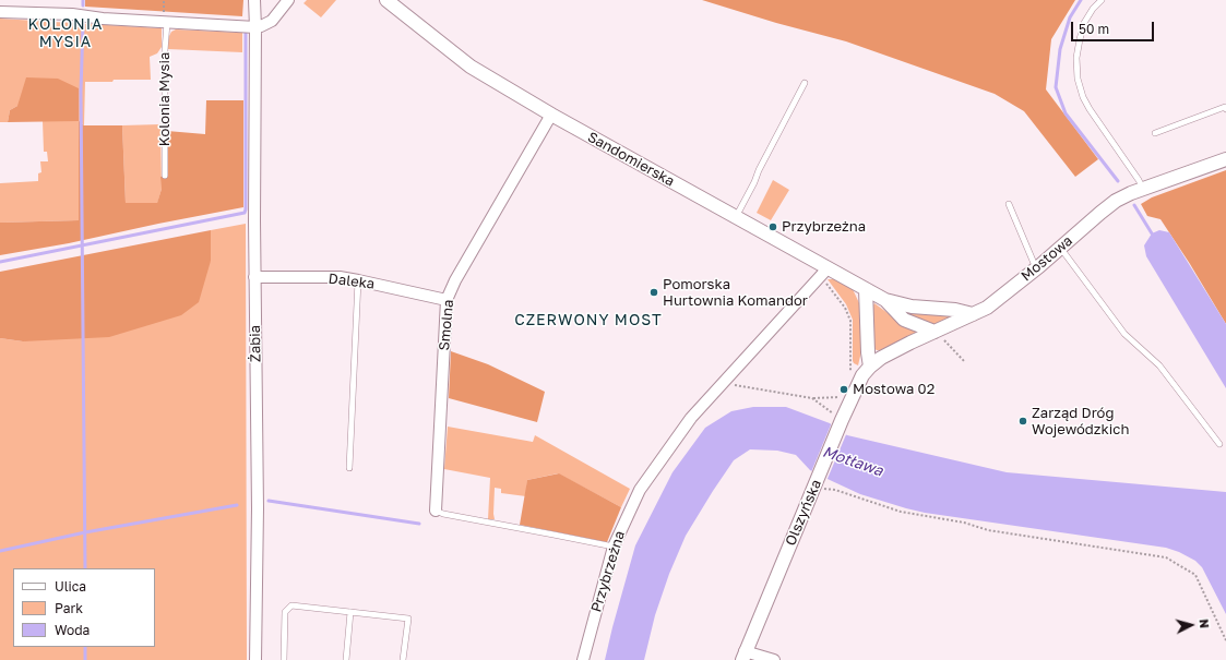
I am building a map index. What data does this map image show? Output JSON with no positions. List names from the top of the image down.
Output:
{
  "streets": {
    "street": [
      "Sandomierska",
      "Mostowa",
      "Daleka",
      "Smolna",
      "Żabia",
      "Olszyńska",
      "Przybrzeżna"
    ],
    "lane": ["Kolonia Mysia"]
  },
  "crossings": [
    ["Sandomierska", "Mostowa"],
    ["Sandomierska", "Smolna"],
    ["Sandomierska", "Przybrzeżna"],
    ["Mostowa", "Olszyńska"],
    ["Daleka", "Smolna"],
    ["Daleka", "Żabia"]
  ],
  "districts": ["KOLONIA MYSIA", "CZERWONY MOST"],
  "water": ["Motława"],
  "places": [
    "Przybrzeżna",
    "Pomorska Hurtownia Komandor",
    "Mostowa 02",
    "Zarząd Dróg Wojewódzkich"
  ],
  "legend": ["Ulica", "Park", "Woda"],
  "scale_bar": "50 m",
  "north": "right"
}
